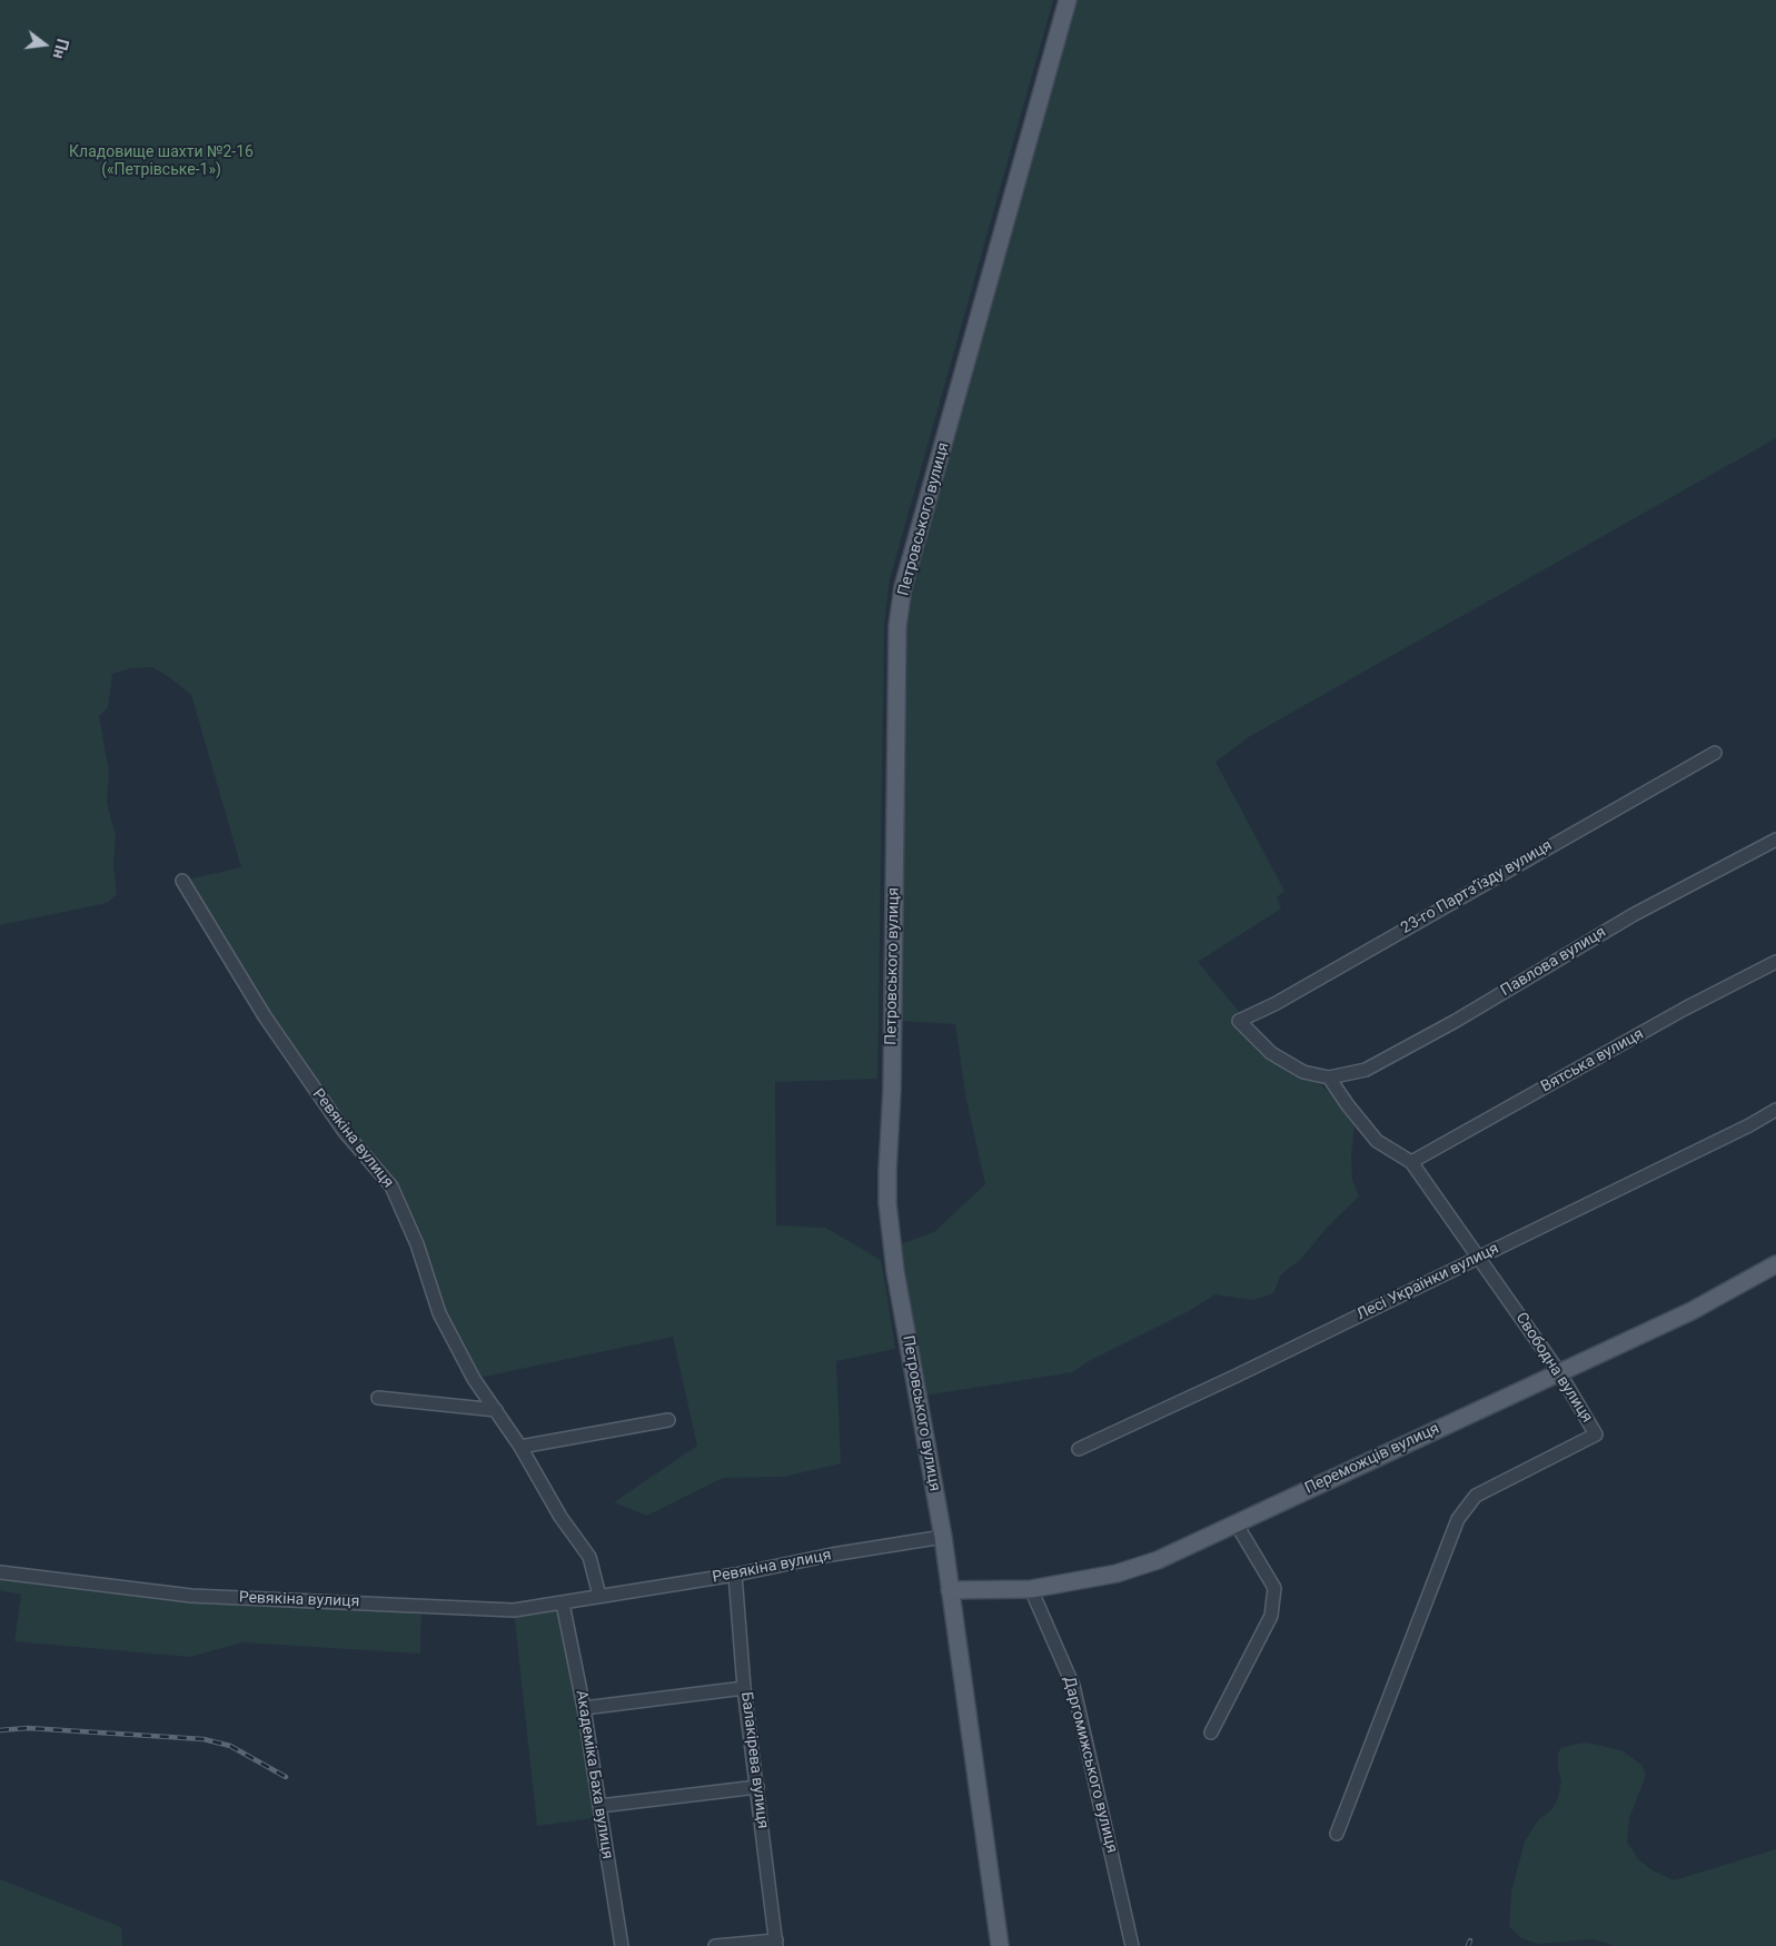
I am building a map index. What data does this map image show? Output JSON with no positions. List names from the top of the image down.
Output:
{
  "streets": {
    "main road": ["Петровського вулиця", "Переможців вулиця"],
    "street": [
      "23-го Партз’їзду вулиця",
      "Павлова вулиця",
      "Вятська вулиця",
      "Ревякіна вулиця",
      "Лесі Українки вулиця",
      "Свободна вулиця",
      "Балакірева вулиця",
      "Даргомижського вулиця",
      "Академіка Баха вулиця"
    ]
  },
  "crossings": [
    ["Петровського вулиця", "Ревякіна вулиця"],
    ["Петровського вулиця", "Переможців вулиця"],
    ["23-го Партз’їзду вулиця", "Павлова вулиця"],
    ["23-го Партз’їзду вулиця", "Свободна вулиця"],
    ["Павлова вулиця", "Свободна вулиця"],
    ["Вятська вулиця", "Свободна вулиця"],
    ["Ревякіна вулиця", "Балакірева вулиця"],
    ["Ревякіна вулиця", "Академіка Баха вулиця"],
    ["Лесі Українки вулиця", "Свободна вулиця"],
    ["Свободна вулиця", "Переможців вулиця"],
    ["Переможців вулиця", "Даргомижського вулиця"]
  ],
  "parks": ["Кладовище шахти №2-16 («Петрівське-1»)"],
  "north": "right"
}
